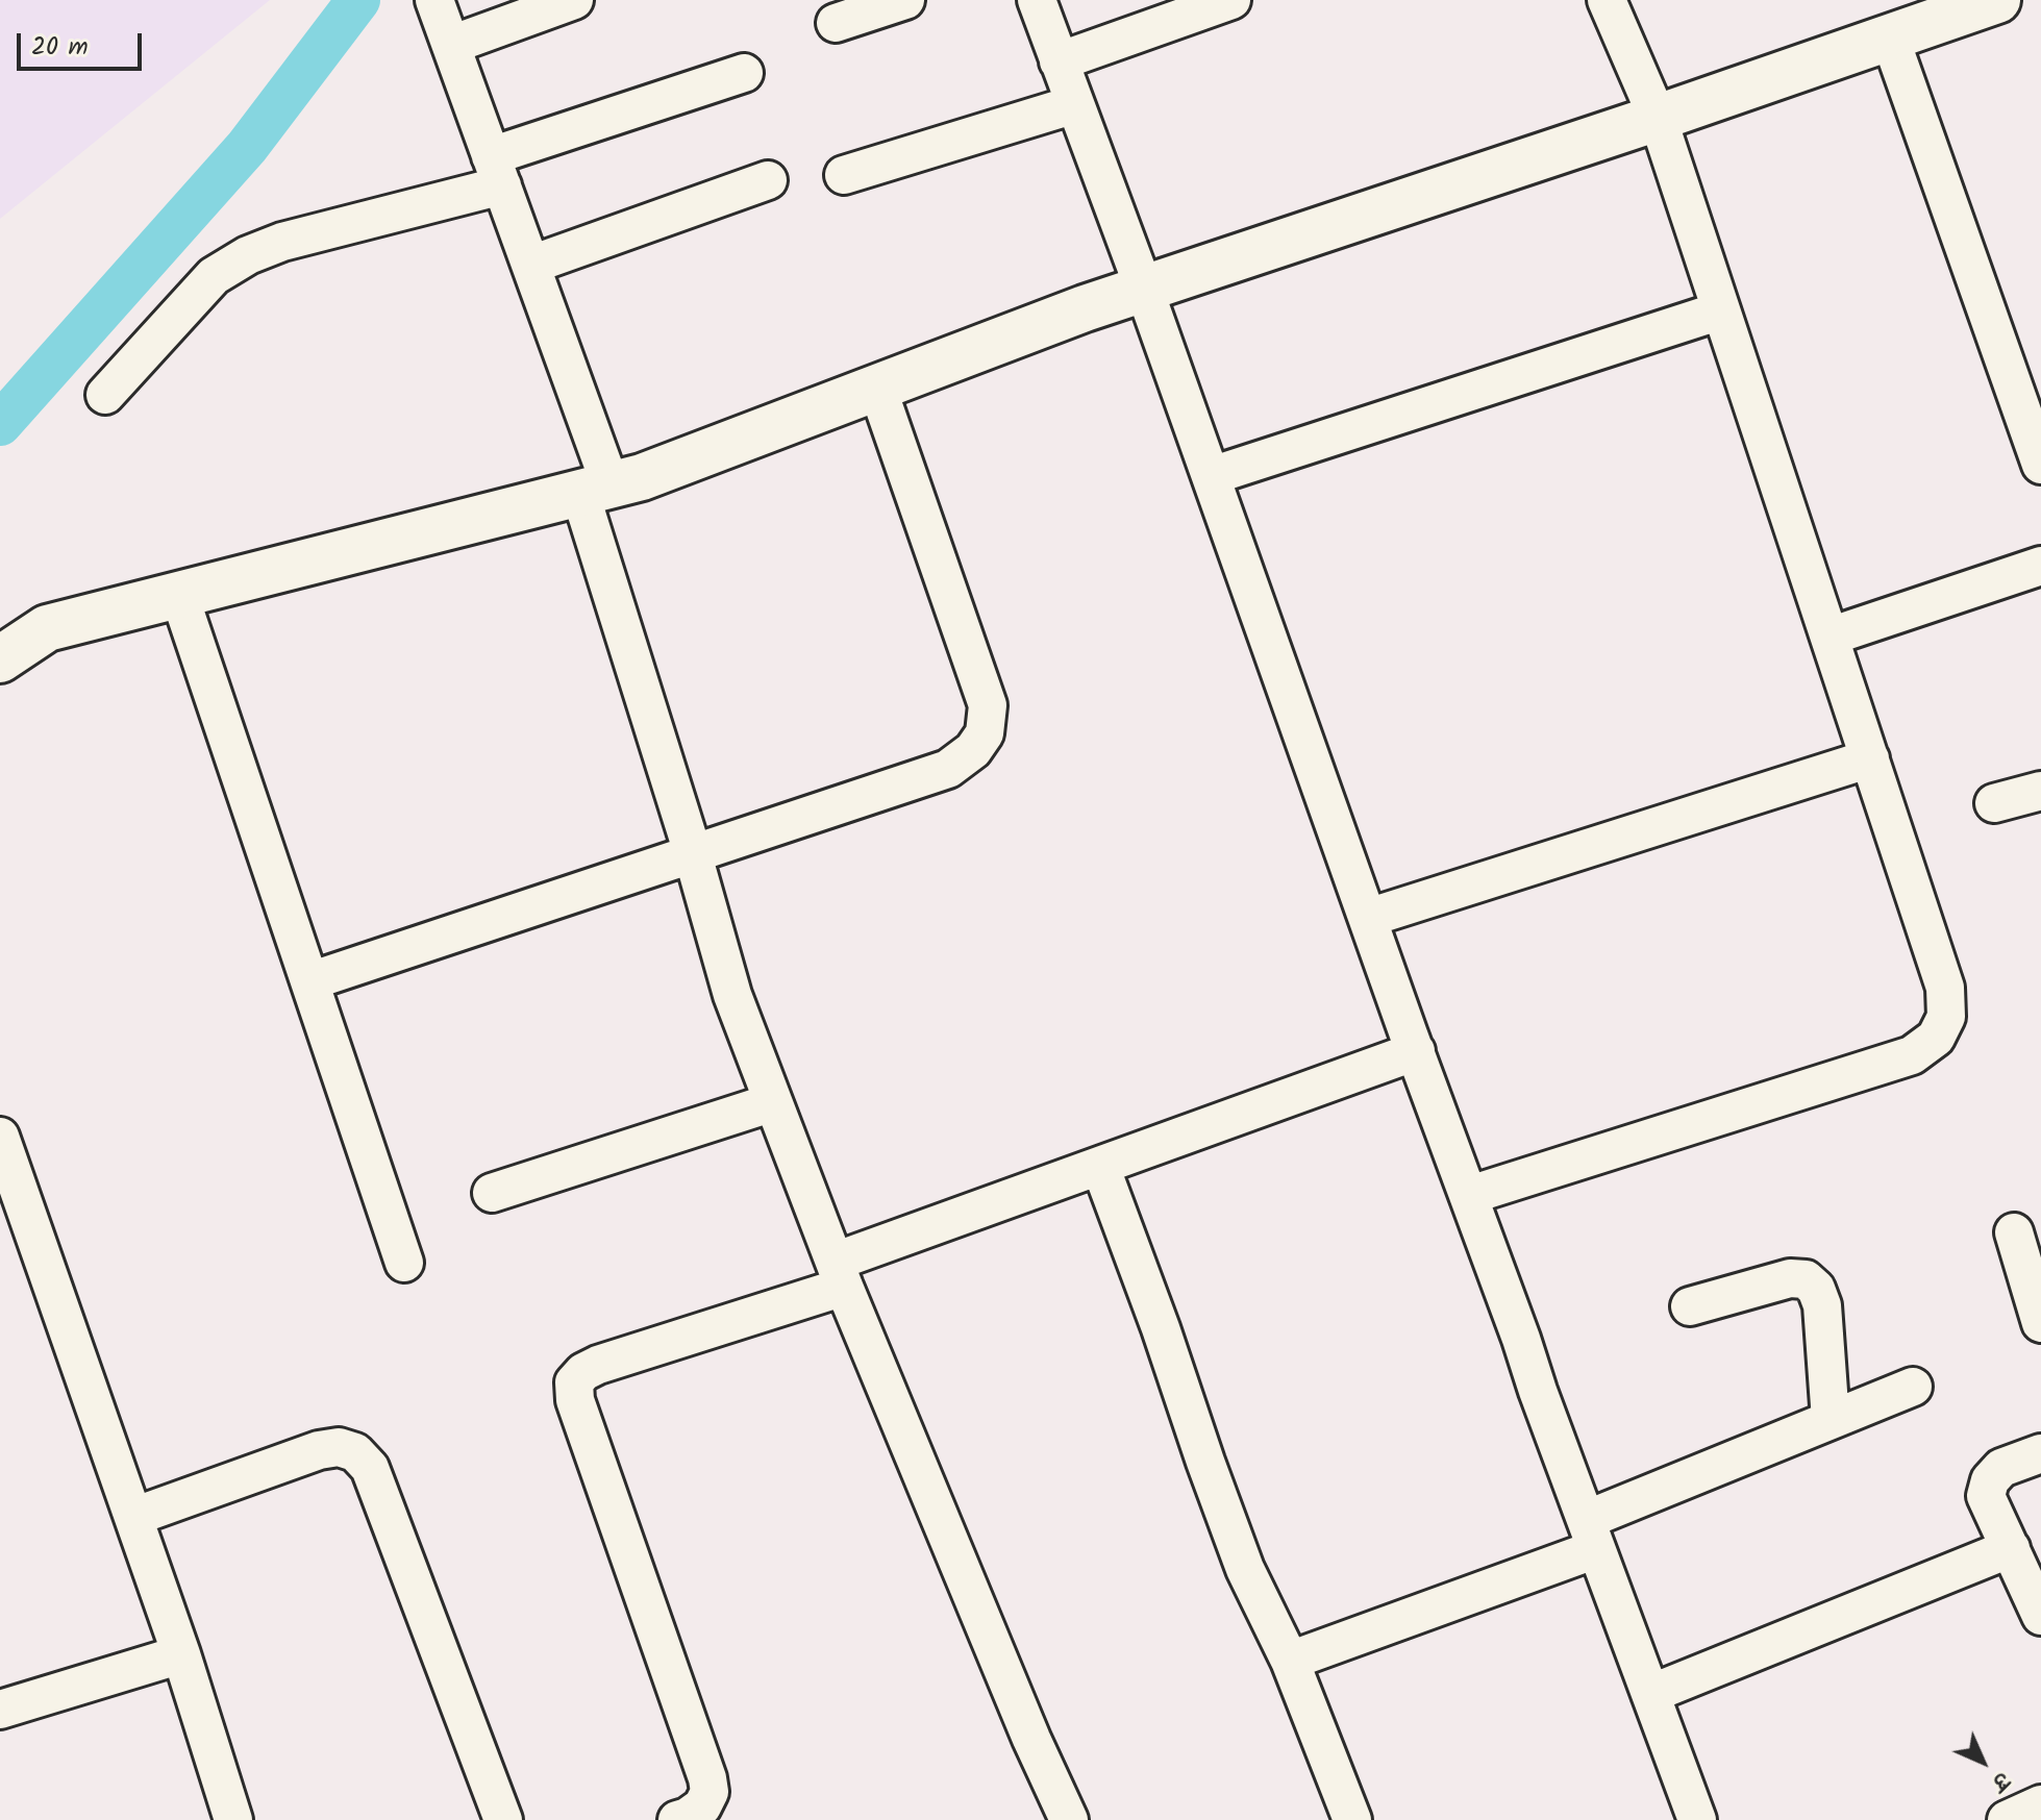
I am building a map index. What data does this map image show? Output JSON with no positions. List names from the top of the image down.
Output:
{
  "scale_bar": "20 m",
  "north": "bottom right"
}
